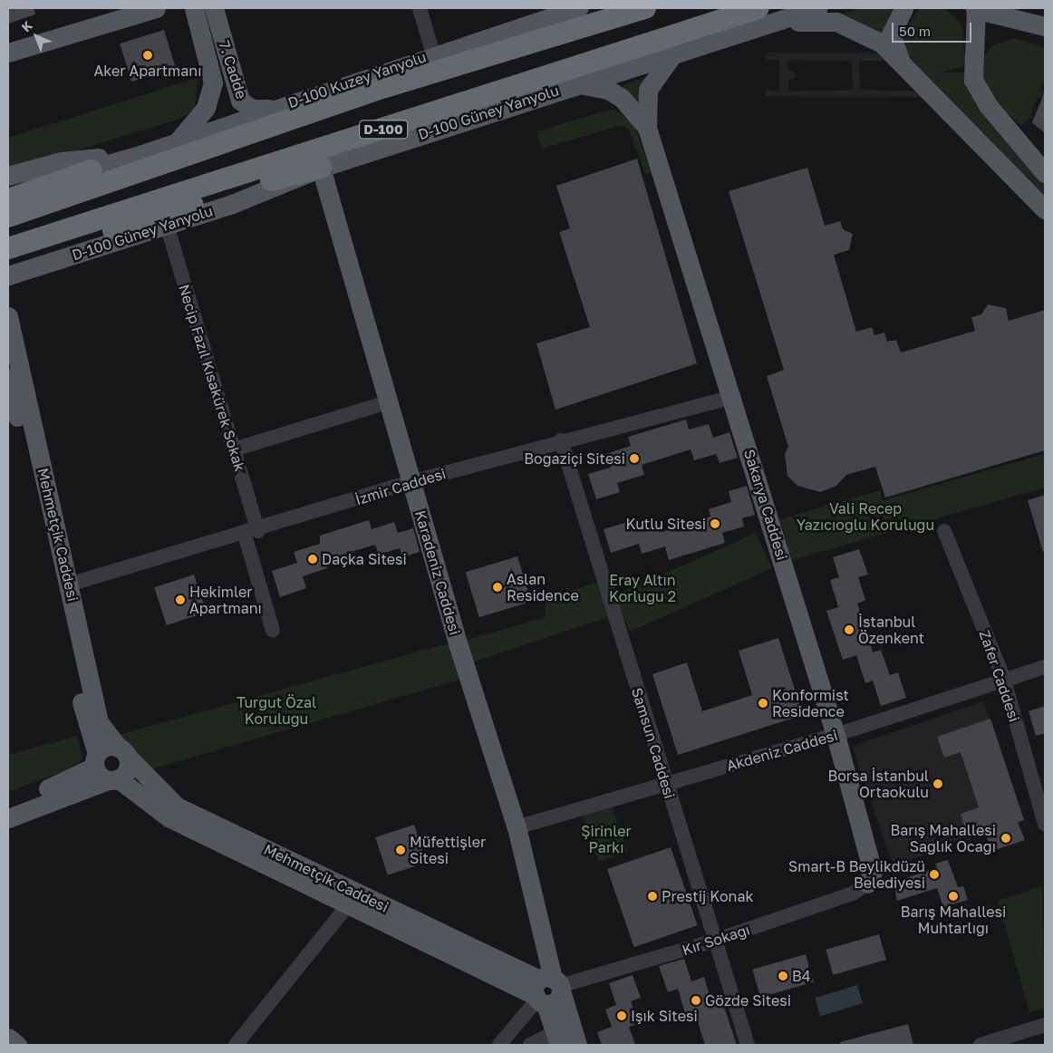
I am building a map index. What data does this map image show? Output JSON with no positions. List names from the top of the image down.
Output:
{
  "streets": {
    "highway": ["D-100"],
    "main road": [
      "7. Cadde",
      "D-100 Kuzey Yanyolu",
      "D-100 Güney Yanyolu",
      "Sakarya Caddesi",
      "Mehmetçik Caddesi",
      "Karadeniz Caddesi"
    ],
    "street": [
      "Necip Fazıl Kısakürek Sokak",
      "İzmir Caddesi",
      "Zafer Caddesi",
      "Samsun Caddesi",
      "Akdeniz Caddesi",
      "Kır Sokağı"
    ]
  },
  "crossings": [
    ["7. Cadde", "D-100 Kuzey Yanyolu"],
    ["D-100 Güney Yanyolu", "D-100"],
    ["D-100 Güney Yanyolu", "Necip Fazıl Kısakürek Sokak"],
    ["D-100 Güney Yanyolu", "Karadeniz Caddesi"],
    ["Necip Fazıl Kısakürek Sokak", "İzmir Caddesi"],
    ["İzmir Caddesi", "Sakarya Caddesi"],
    ["İzmir Caddesi", "Mehmetçik Caddesi"],
    ["İzmir Caddesi", "Karadeniz Caddesi"],
    ["İzmir Caddesi", "Samsun Caddesi"],
    ["Sakarya Caddesi", "Akdeniz Caddesi"],
    ["Sakarya Caddesi", "Kır Sokağı"],
    ["Mehmetçik Caddesi", "Karadeniz Caddesi"],
    ["Mehmetçik Caddesi", "Kır Sokağı"],
    ["Karadeniz Caddesi", "Akdeniz Caddesi"],
    ["Karadeniz Caddesi", "Kır Sokağı"],
    ["Zafer Caddesi", "Akdeniz Caddesi"],
    ["Samsun Caddesi", "Akdeniz Caddesi"],
    ["Samsun Caddesi", "Kır Sokağı"]
  ],
  "parks": [
    "Vali Recep Yazıcıoğlu Koruluğu",
    "Eray Altın Korluğu 2",
    "Turgut Özal Koruluğu",
    "Şirinler Parkı"
  ],
  "places": [
    "Aker Apartmanı",
    "Boğaziçi Sitesi",
    "Kutlu Sitesi",
    "Daçka Sitesi",
    "Aslan Residence",
    "Hekimler Apartmanı",
    "İstanbul Özenkent",
    "Konformist Residence",
    "Borsa İstanbul Ortaokulu",
    "Barış Mahallesi Sağlık Ocağı",
    "Müfettişler Sitesi",
    "Smart-B Beylikdüzü Belediyesi",
    "Prestij Konak",
    "Barış Mahallesi Muhtarlığı",
    "B4",
    "Gözde Sitesi",
    "Işık Sitesi"
  ],
  "scale_bar": "50 m",
  "north": "top left"
}
